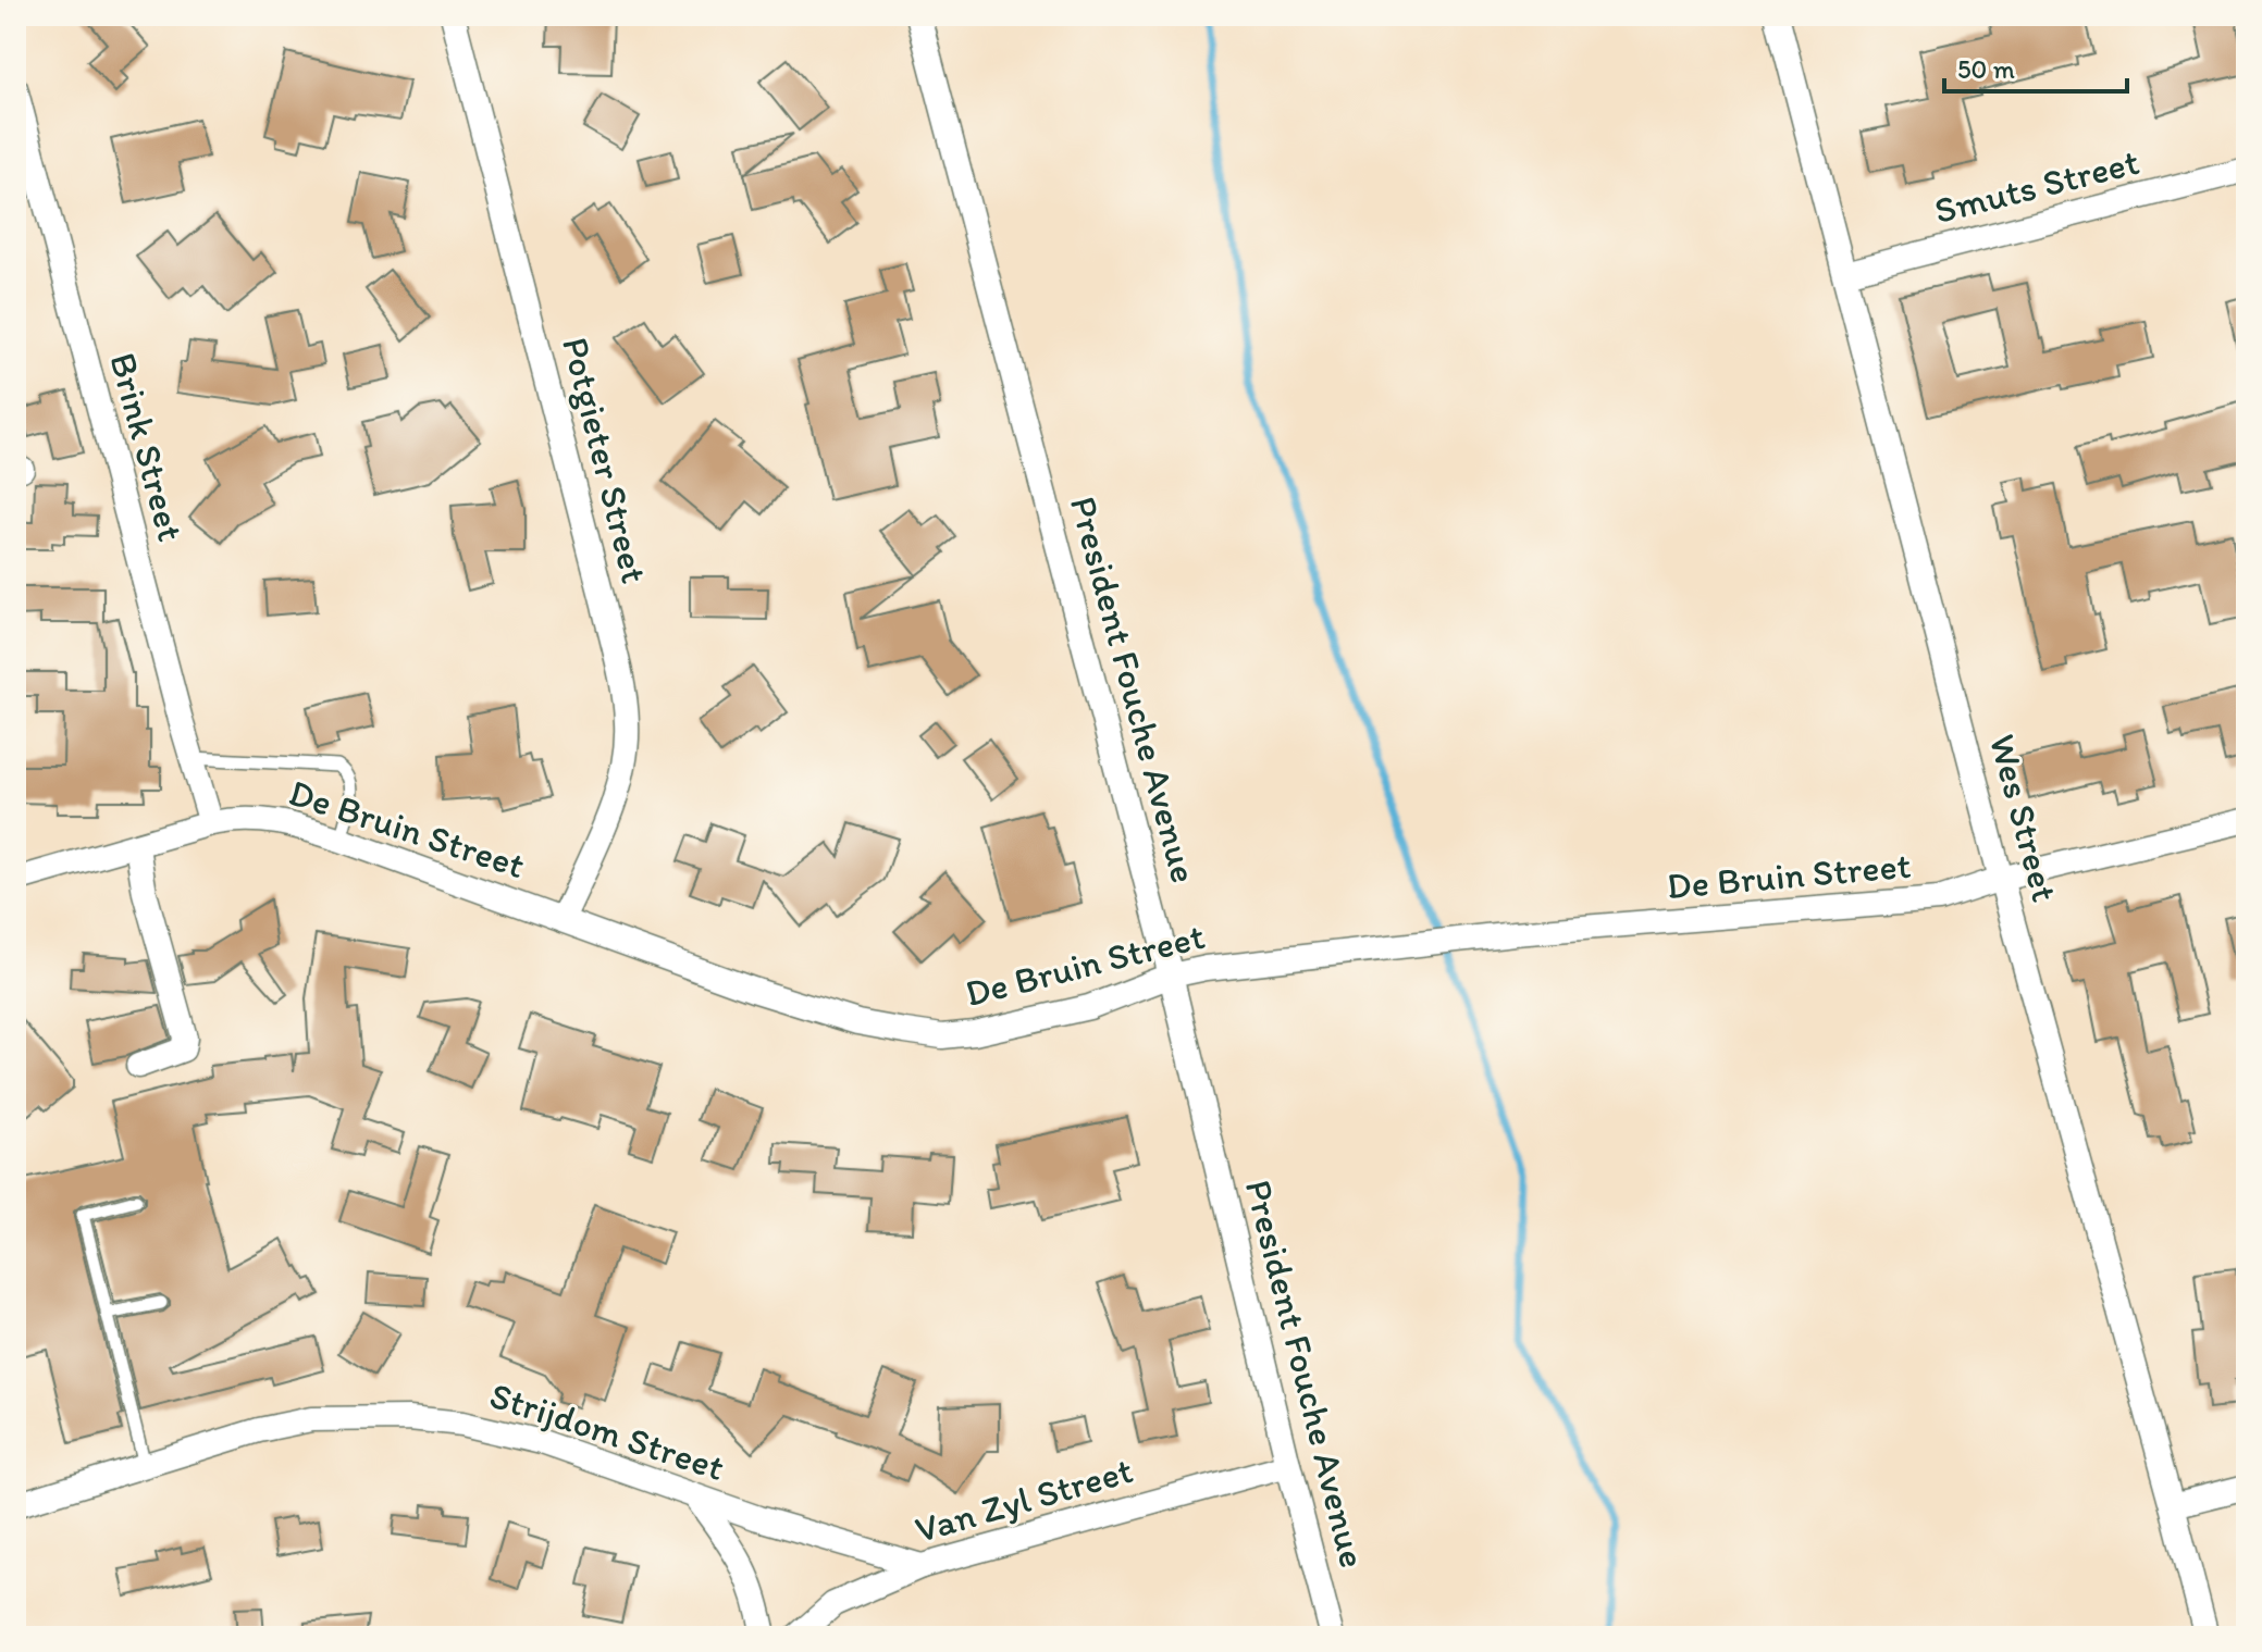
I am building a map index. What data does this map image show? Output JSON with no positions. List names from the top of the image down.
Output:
{
  "streets": {
    "street": [
      "Smuts Street",
      "Brink Street",
      "Potgieter Street",
      "President Fouche Avenue",
      "Wes Street",
      "De Bruin Street",
      "Strijdom Street",
      "Van Zyl Street"
    ]
  },
  "crossings": [
    ["Smuts Street", "Wes Street"],
    ["Brink Street", "De Bruin Street"],
    ["Potgieter Street", "De Bruin Street"],
    ["President Fouche Avenue", "De Bruin Street"],
    ["President Fouche Avenue", "Van Zyl Street"],
    ["Wes Street", "De Bruin Street"],
    ["Strijdom Street", "Van Zyl Street"]
  ],
  "scale_bar": "50 m"
}
